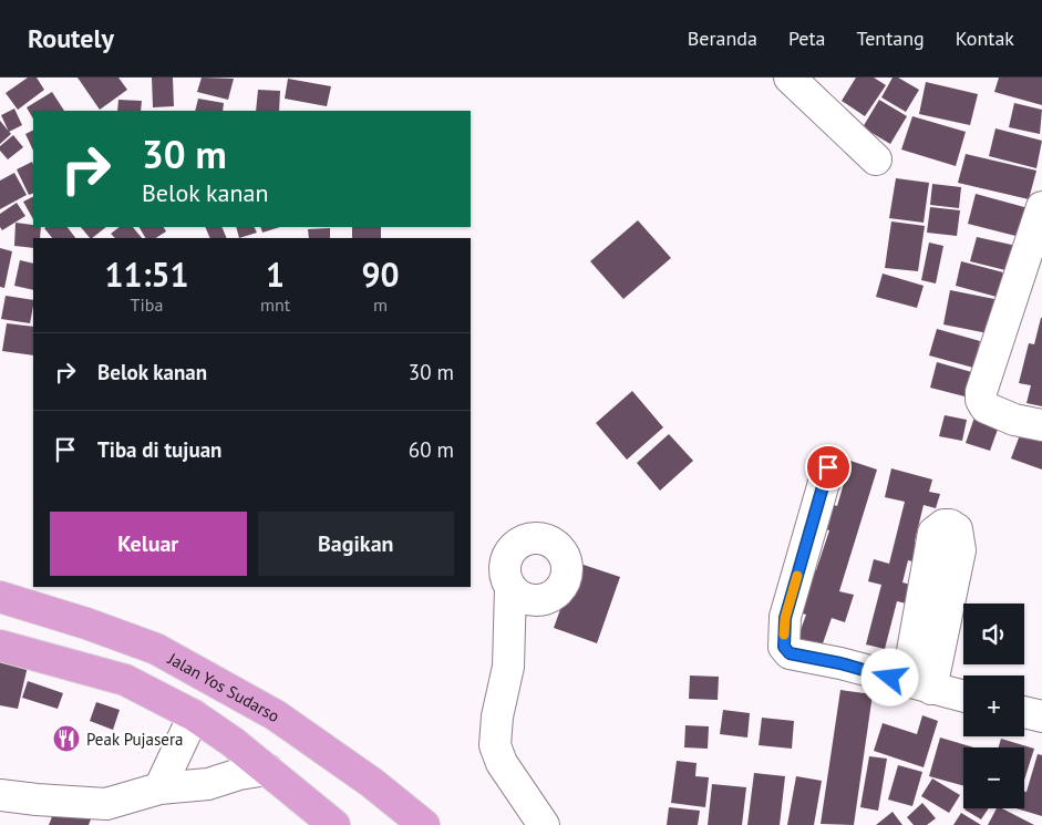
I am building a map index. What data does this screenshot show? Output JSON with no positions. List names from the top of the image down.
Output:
{
  "streets": {
    "main road": ["Jalan Yos Sudarso"]
  },
  "places": {
    "restaurant": ["Peak Pujasera"]
  },
  "page": {
    "header": "Routely",
    "nav": [
      "Beranda",
      "Peta",
      "Tentang",
      "Kontak"
    ],
    "turn": ["30 m", "Belok kanan"],
    "eta": [
      "11:51",
      "Tiba",
      "1",
      "mnt",
      "90",
      "m"
    ],
    "list": [
      {
        "name": "Belok kanan",
        "value": "30 m"
      },
      {
        "name": "Tiba di tujuan",
        "value": "60 m"
      }
    ],
    "buttons": ["Keluar", "Bagikan"],
    "map_buttons": ["+", "−"]
  }
}
